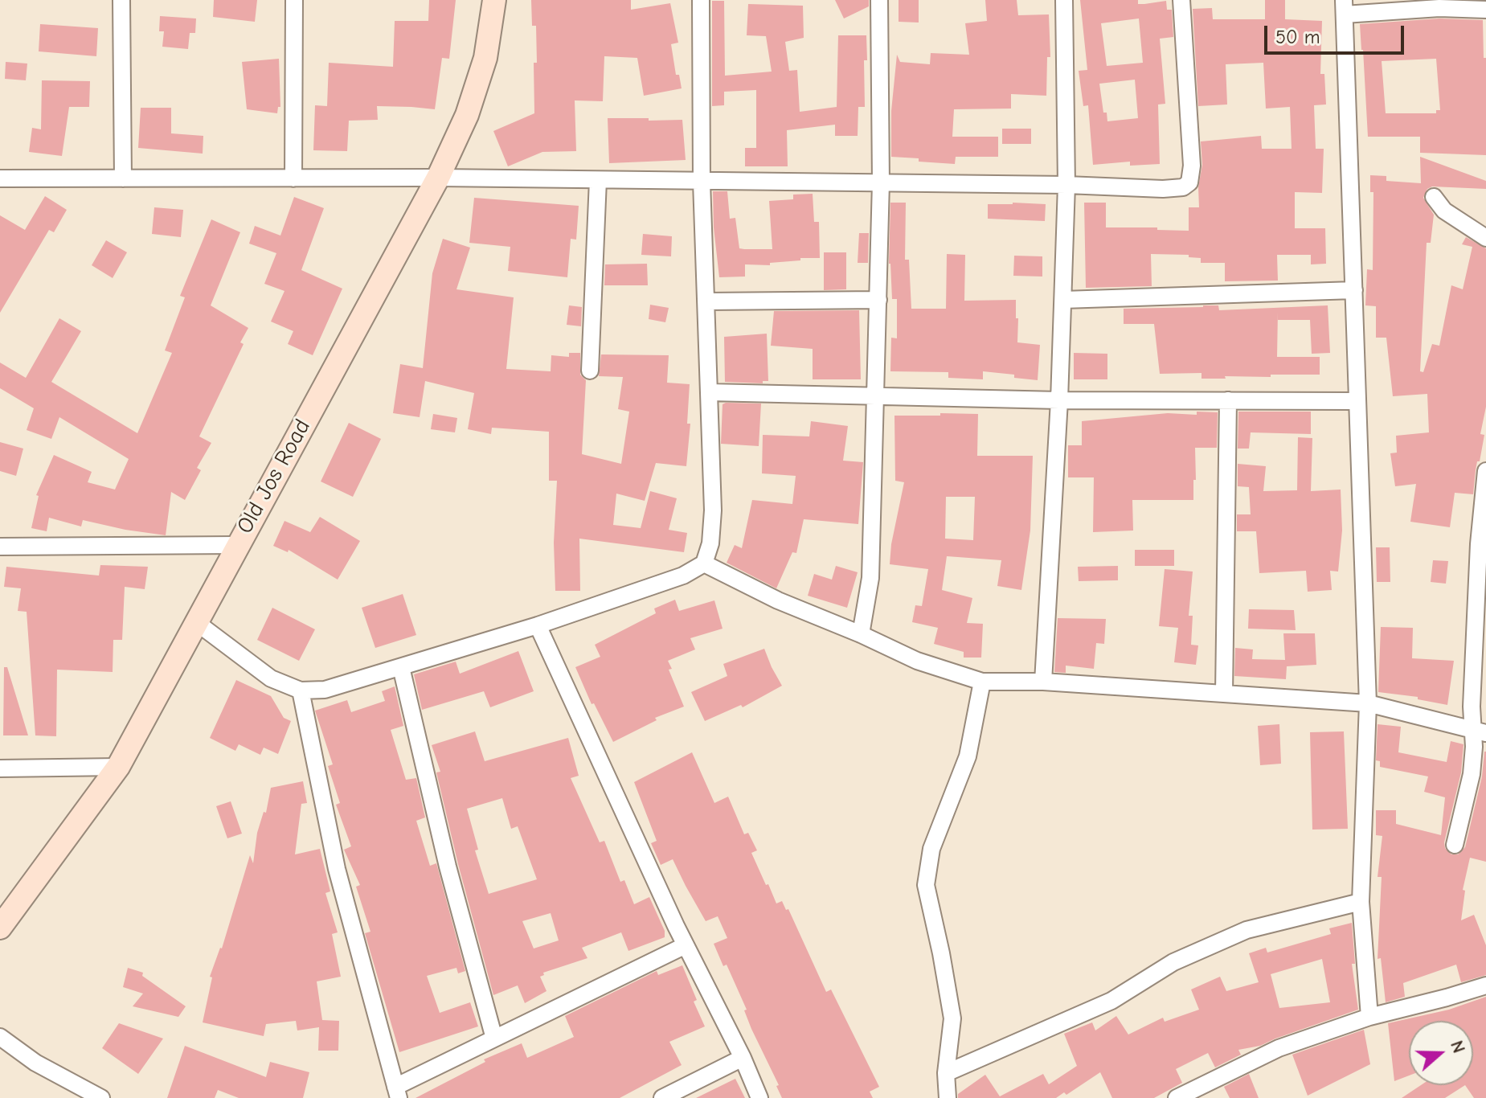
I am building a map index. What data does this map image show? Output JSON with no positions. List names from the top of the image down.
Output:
{
  "streets": {
    "main road": ["Old Jos Road"]
  },
  "scale_bar": "50 m",
  "north": "right"
}
